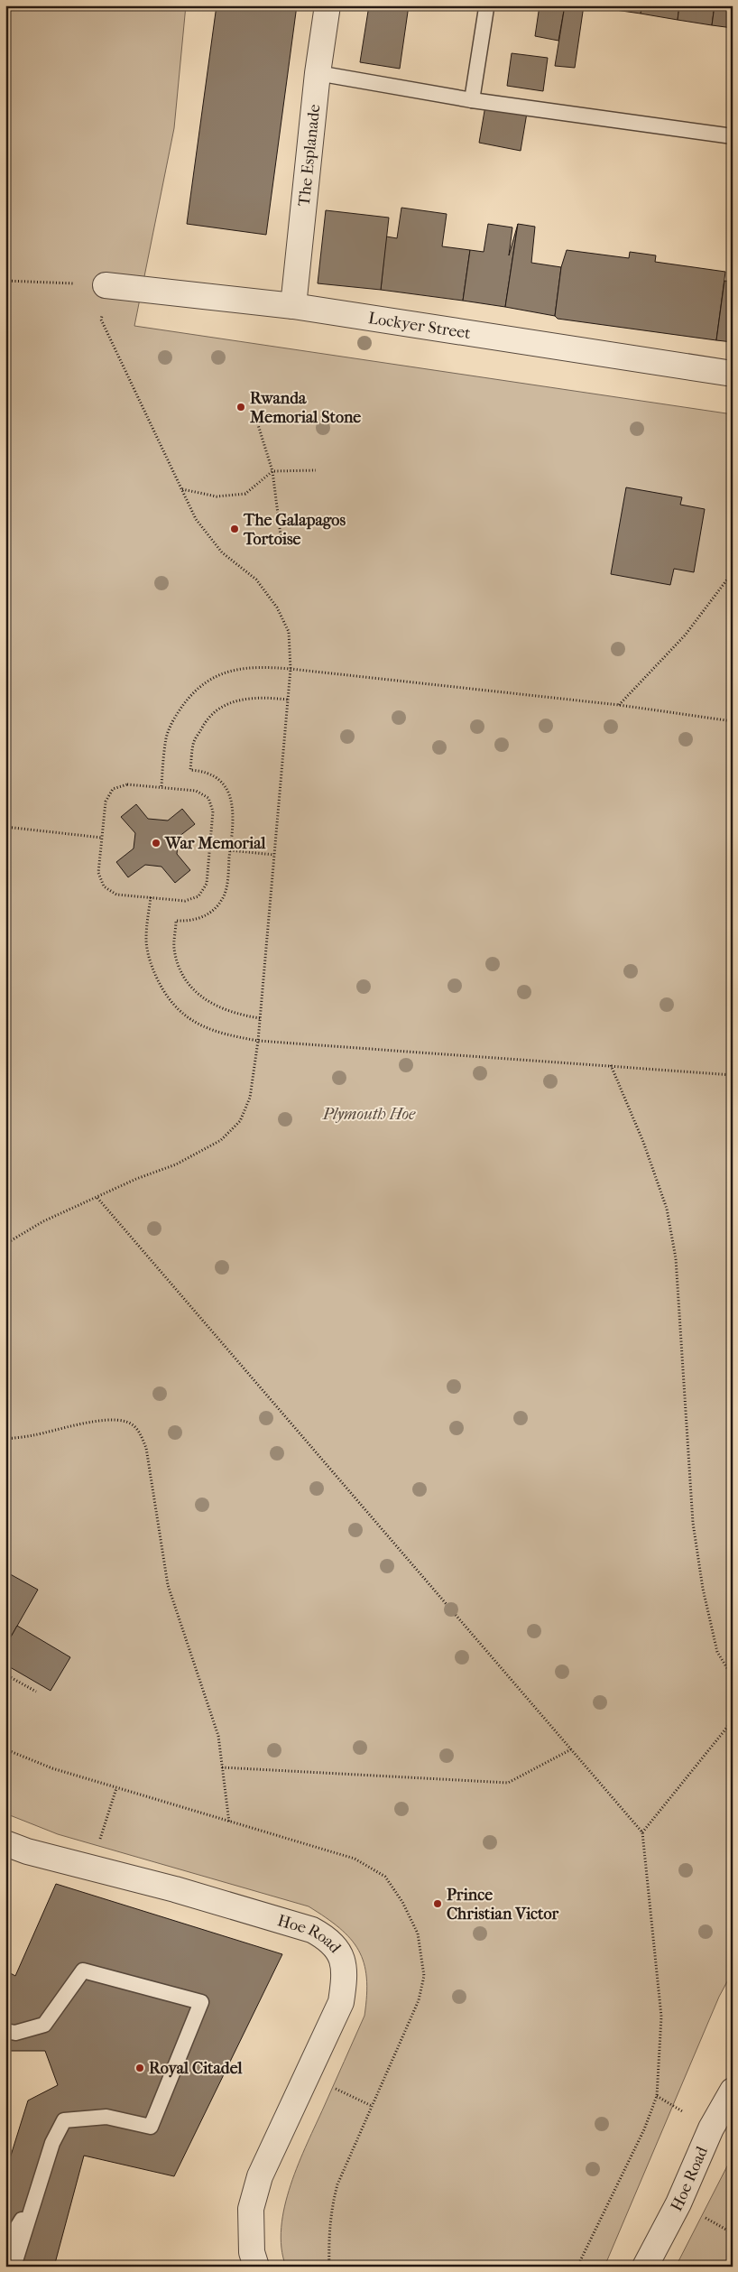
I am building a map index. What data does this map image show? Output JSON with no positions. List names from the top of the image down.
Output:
{
  "streets": {
    "street": ["The Esplanade", "Lockyer Street", "Hoe Road"]
  },
  "crossings": [
    ["The Esplanade", "Lockyer Street"]
  ],
  "parks": ["Plymouth Hoe"],
  "places": [
    "Rwanda Memorial Stone",
    "The Galapagos Tortoise",
    "War Memorial",
    "Prince Christian Victor",
    "Royal Citadel"
  ]
}
